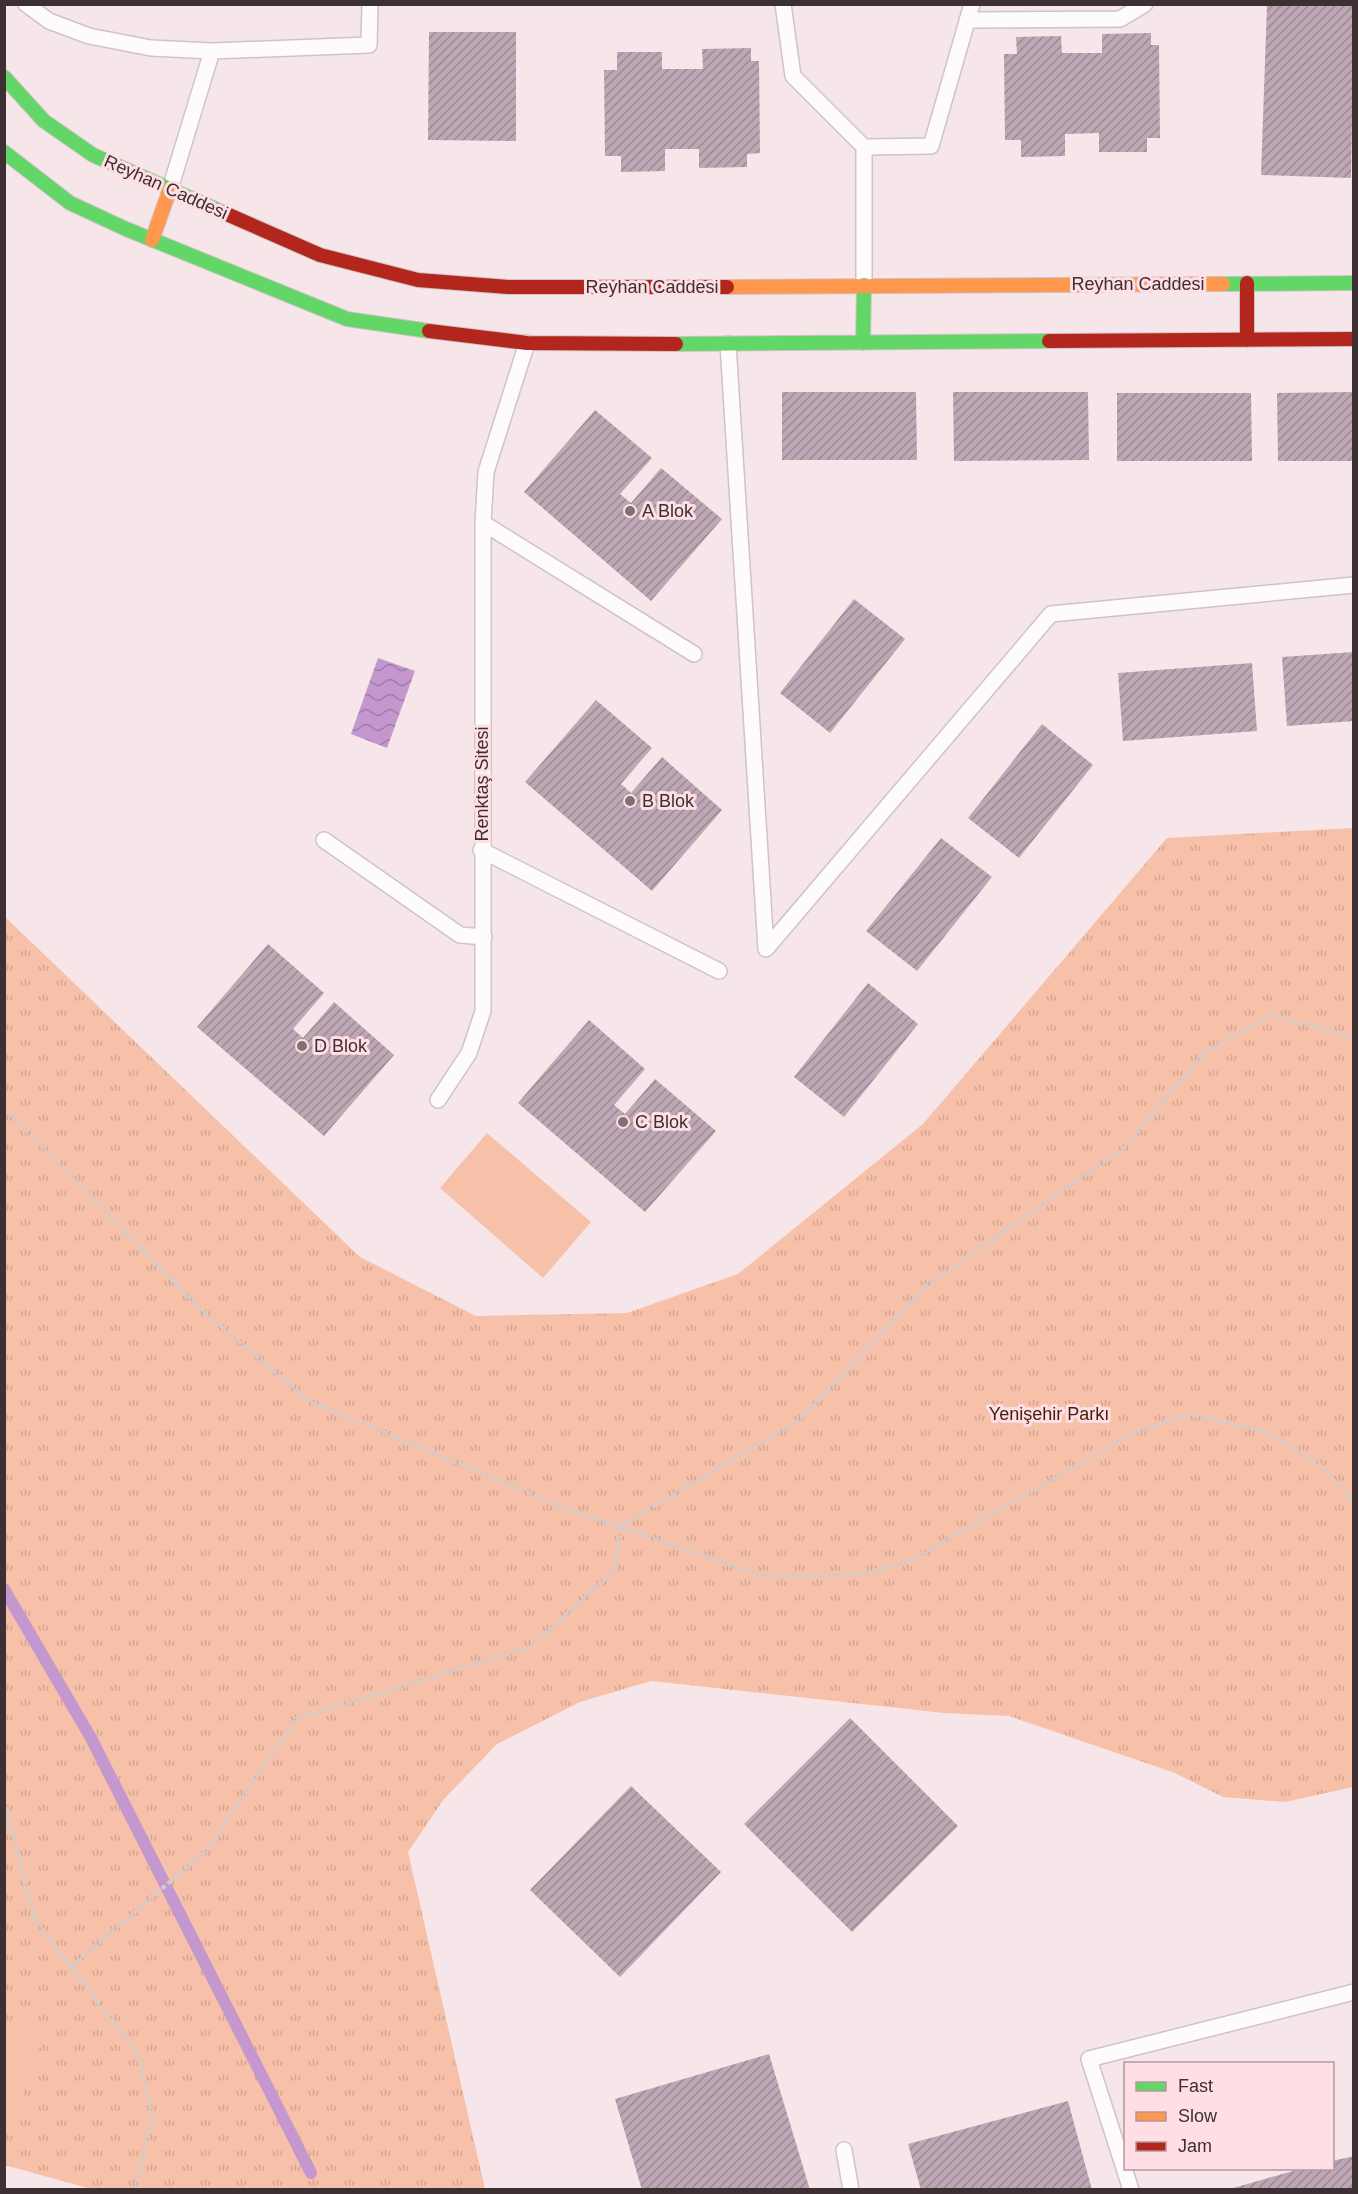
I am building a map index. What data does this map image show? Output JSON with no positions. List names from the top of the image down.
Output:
{
  "streets": {
    "main road": ["Reyhan Caddesi"],
    "lane": ["Renktaş Sitesi"]
  },
  "parks": ["Yenişehir Parkı"],
  "places": [
    "A Blok",
    "B Blok",
    "D Blok",
    "C Blok"
  ],
  "legend": ["Fast", "Slow", "Jam"]
}
